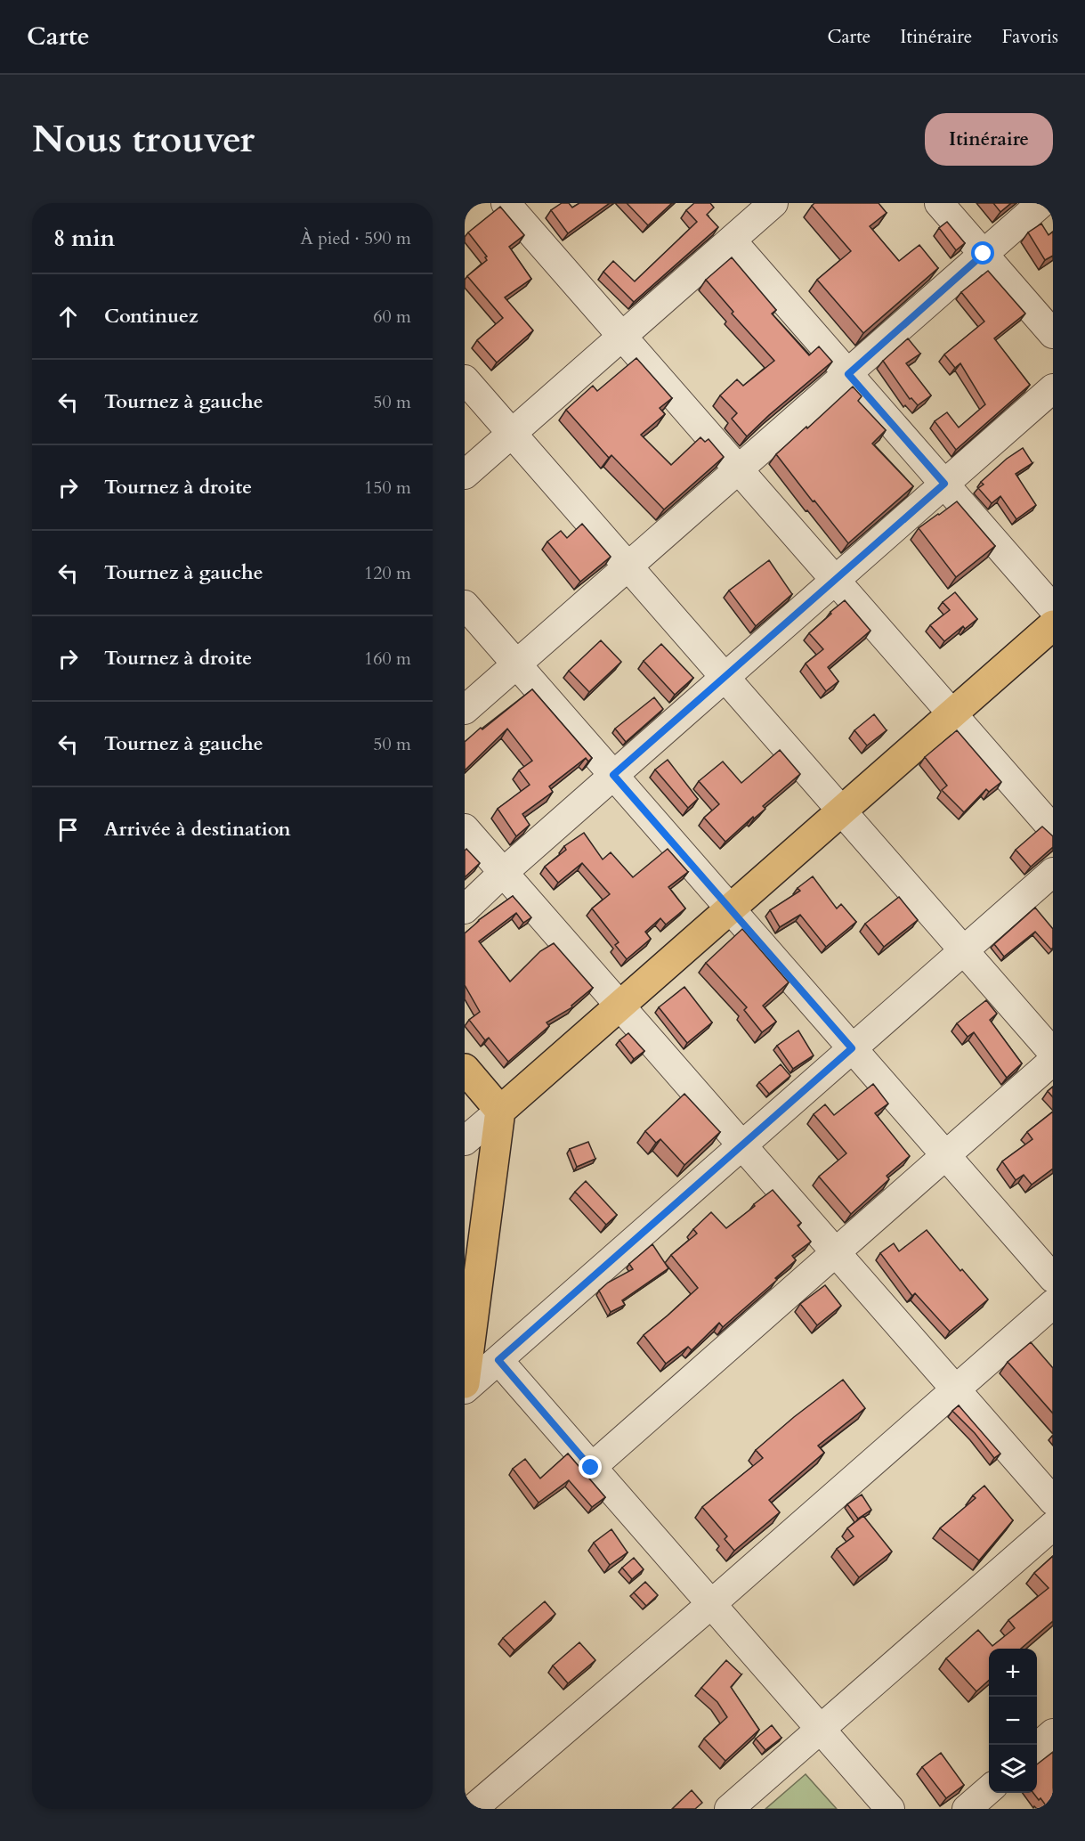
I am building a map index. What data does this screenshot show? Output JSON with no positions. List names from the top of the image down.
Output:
{
  "page": {
    "header": "Carte",
    "nav": ["Carte", "Itinéraire", "Favoris"],
    "buttons": "Itinéraire",
    "title": "Nous trouver",
    "heading": ["8 min", "À pied · 590 m"],
    "list": [
      ["Continuez", "60 m"],
      ["Tournez à gauche", "50 m"],
      ["Tournez à droite", "150 m"],
      ["Tournez à gauche", "120 m"],
      ["Tournez à droite", "160 m"],
      ["Tournez à gauche", "50 m"],
      "Arrivée à destination"
    ],
    "map_buttons": ["+", "−"]
  }
}
